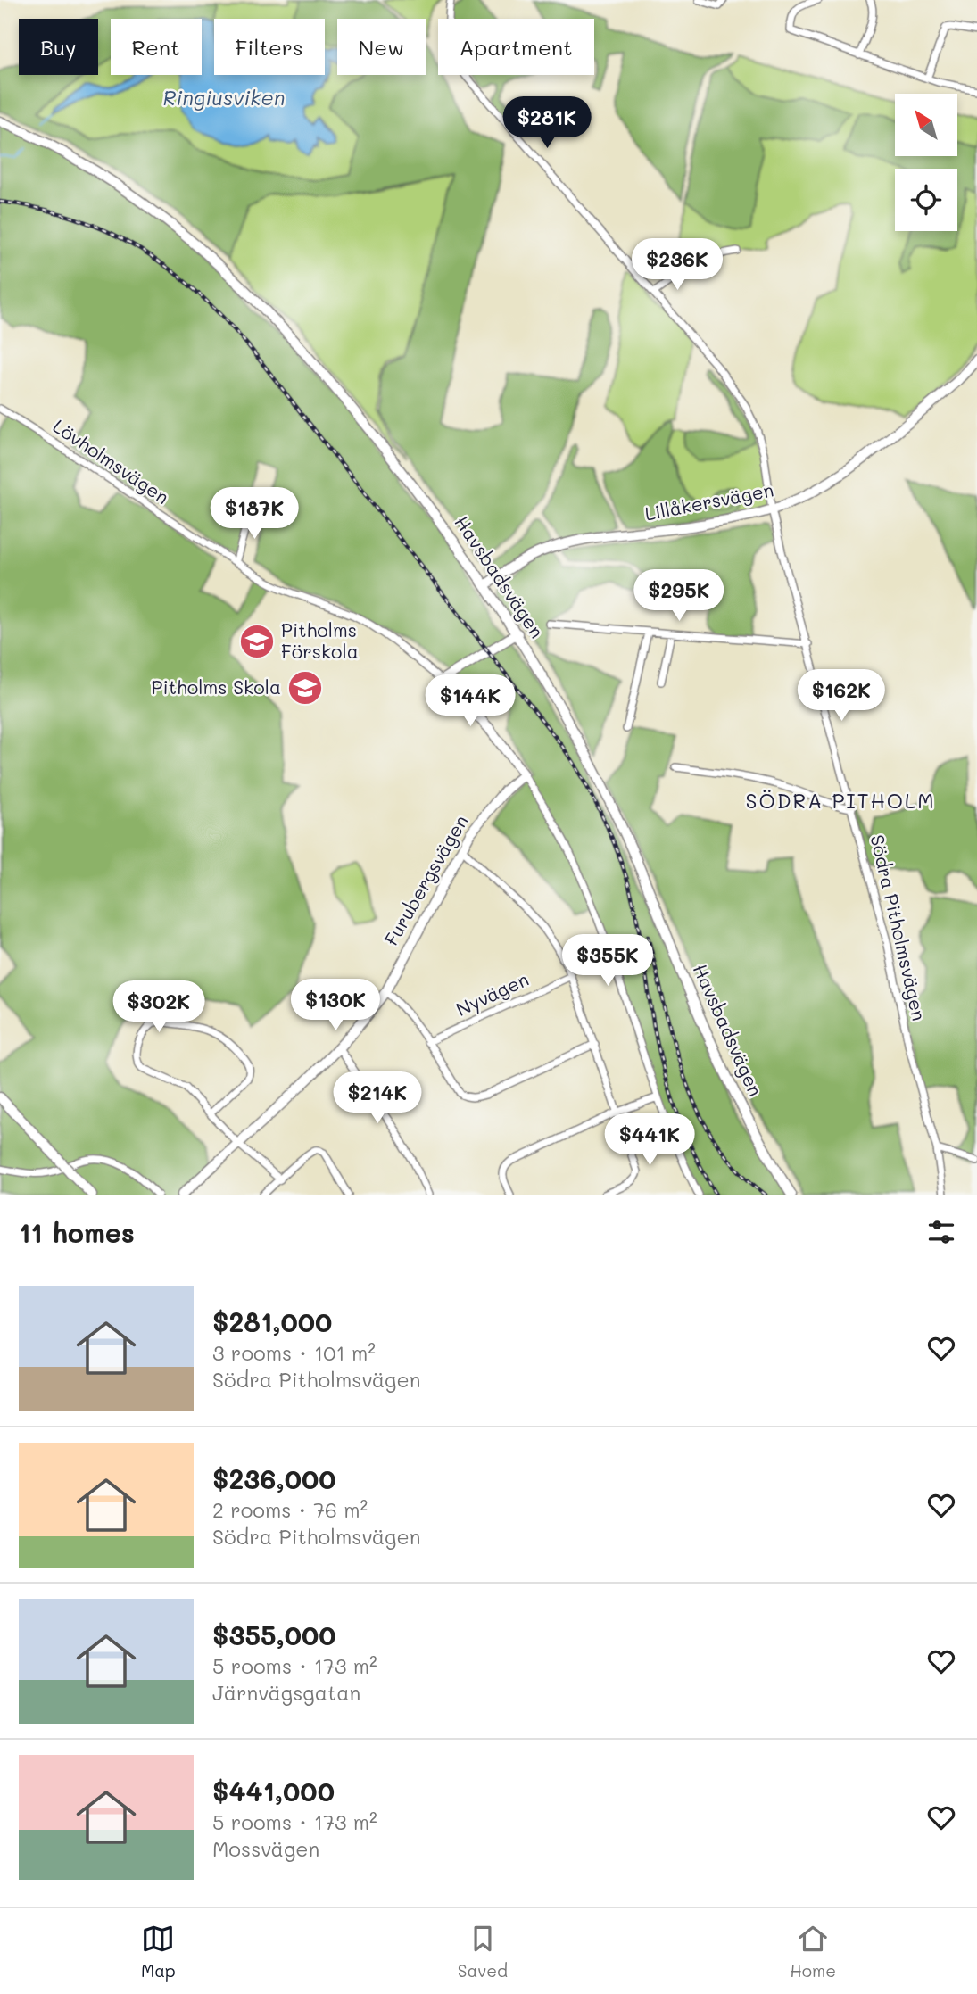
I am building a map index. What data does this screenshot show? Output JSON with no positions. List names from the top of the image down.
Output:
{
  "streets": {
    "street": [
      "Lövholmsvägen",
      "Lillåkersvägen",
      "Havsbadsvägen",
      "Furubergsvägen",
      "Södra Pitholmsvägen",
      "Nyvägen"
    ]
  },
  "crossings": [
    ["Lillåkersvägen", "Havsbadsvägen"],
    ["Lillåkersvägen", "Södra Pitholmsvägen"]
  ],
  "districts": ["SÖDRA PITHOLM"],
  "water": ["Ringiusviken"],
  "places": {
    "school or university": ["Pitholms Förskola", "Pitholms Skola"]
  },
  "north": "top left",
  "page": {
    "chip": [
      "Buy",
      "Rent",
      "Filters",
      "New",
      "Apartment"
    ],
    "price": [
      "$281K",
      "$236K",
      "$187K",
      "$295K",
      "$162K",
      "$144K",
      "$355K",
      "$130K",
      "$302K",
      "$214K",
      "$441K"
    ],
    "heading": "11 homes",
    "list": [
      {
        "name": "$281,000",
        "note": "3 rooms · 101 m² · Södra Pitholmsvägen"
      },
      {
        "name": "$236,000",
        "note": "2 rooms · 76 m² · Södra Pitholmsvägen"
      },
      {
        "name": "$355,000",
        "note": "5 rooms · 173 m² · Järnvägsgatan"
      },
      {
        "name": "$441,000",
        "note": "5 rooms · 173 m² · Mossvägen"
      }
    ],
    "tabs": ["Map", "Saved", "Home"]
  }
}
